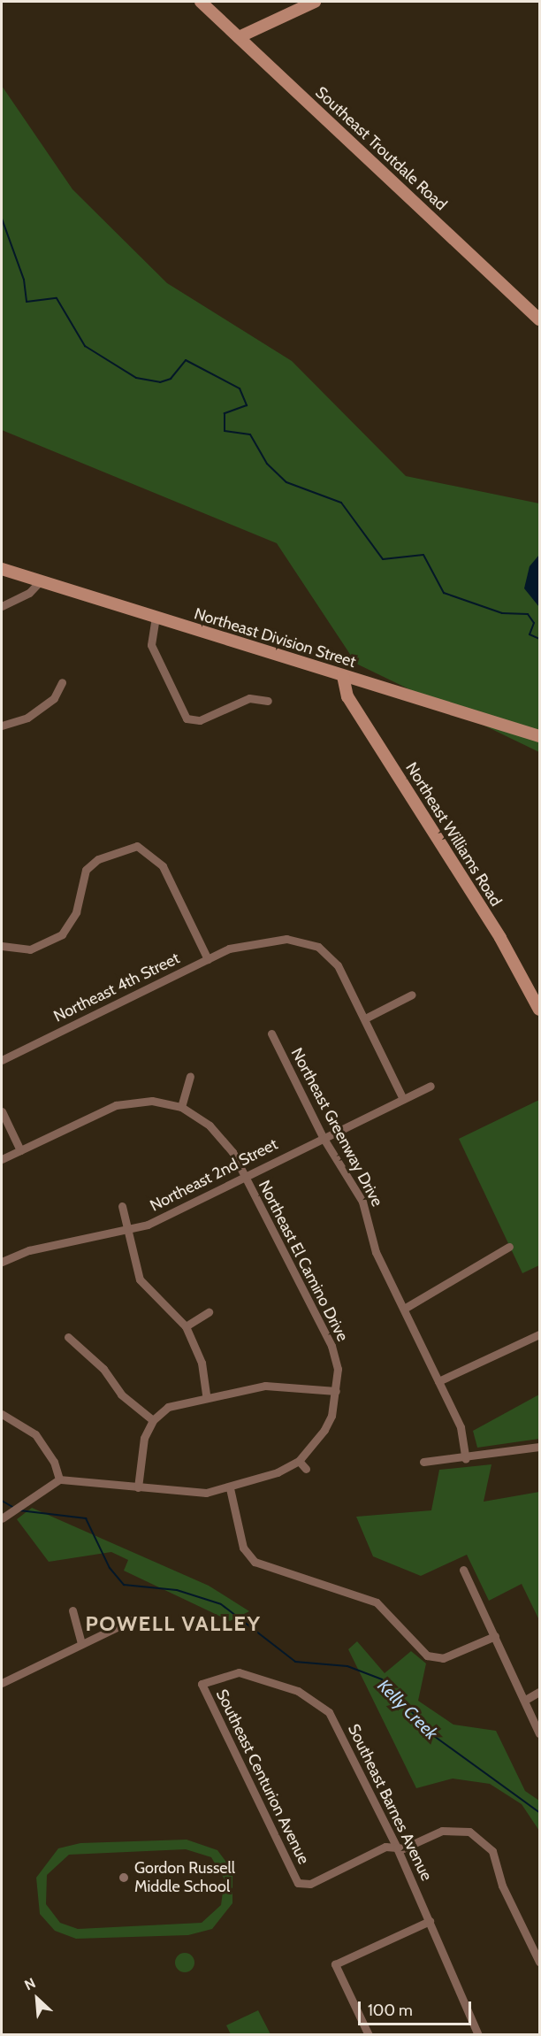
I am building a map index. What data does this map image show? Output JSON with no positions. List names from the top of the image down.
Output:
{
  "streets": {
    "street": [
      "Southeast Troutdale Road",
      "Northeast Division Street",
      "Northeast Williams Road",
      "Northeast 4th Street",
      "Northeast Greenway Drive",
      "Northeast 2nd Street",
      "Northeast El Camino Drive",
      "Southeast Centurion Avenue",
      "Southeast Barnes Avenue"
    ]
  },
  "crossings": [
    ["Northeast Division Street", "Northeast Williams Road"],
    ["Northeast 4th Street", "Northeast 2nd Street"],
    ["Northeast Greenway Drive", "Northeast 2nd Street"],
    ["Northeast 2nd Street", "Northeast El Camino Drive"],
    ["Southeast Centurion Avenue", "Southeast Barnes Avenue"]
  ],
  "districts": ["POWELL VALLEY"],
  "water": ["Kelly Creek"],
  "places": ["Gordon Russell Middle School"],
  "scale_bar": "100 m",
  "north": "top left"
}
